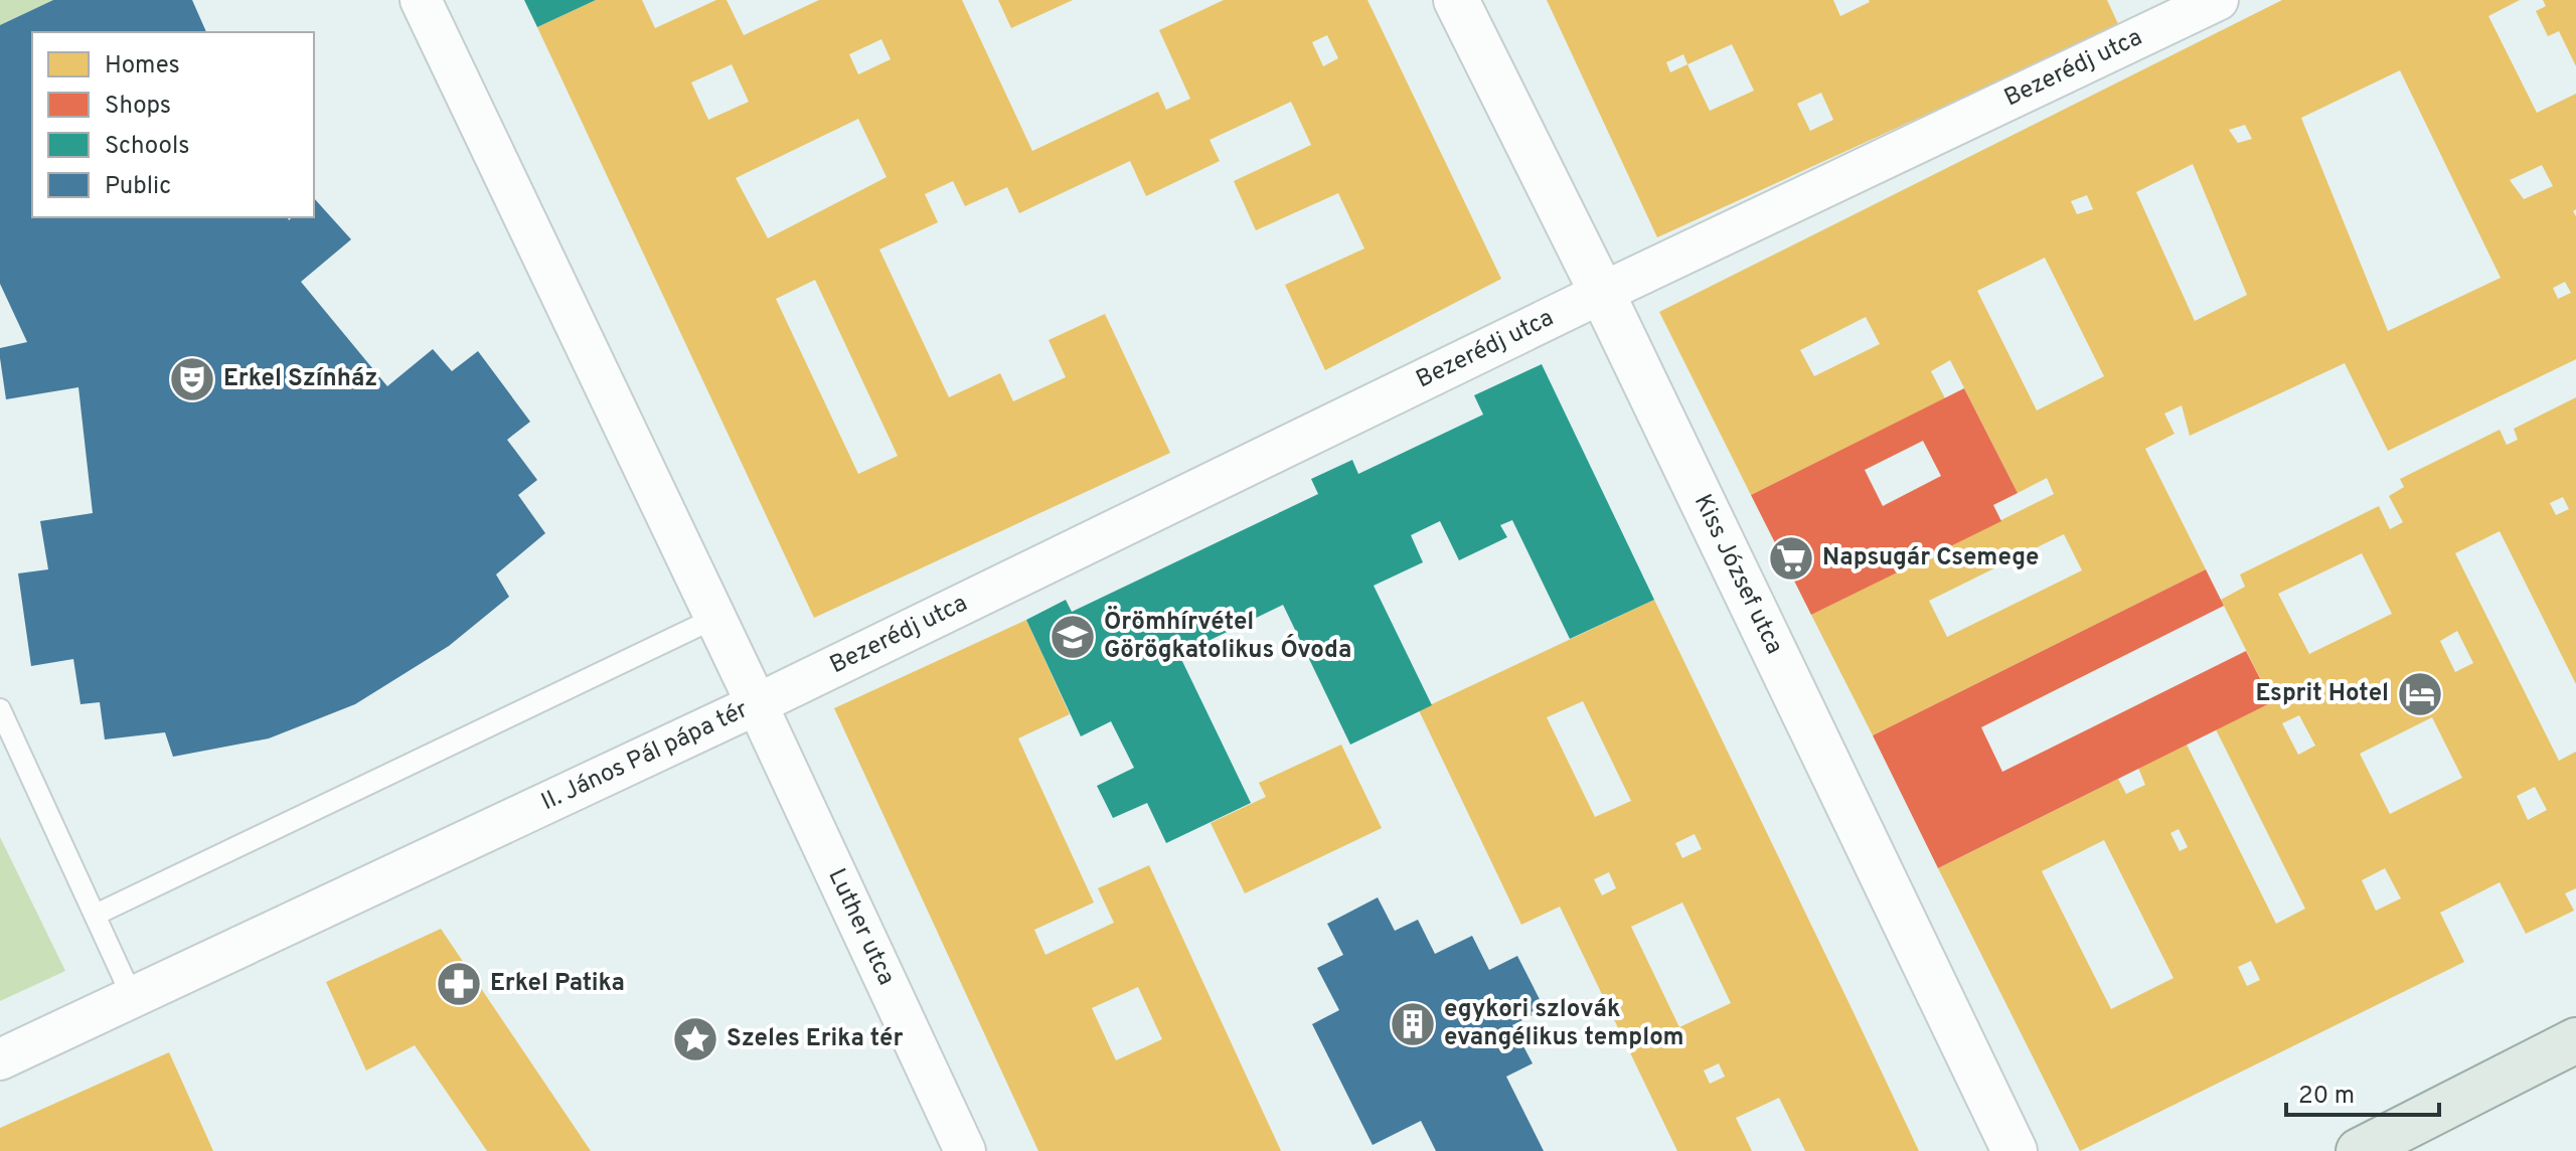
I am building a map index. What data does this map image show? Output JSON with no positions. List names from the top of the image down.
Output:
{
  "streets": {
    "street": [
      "Bezerédj utca",
      "Kiss József utca",
      "II. János Pál pápa tér",
      "Luther utca"
    ]
  },
  "crossings": [
    ["Bezerédj utca", "Kiss József utca"],
    ["Bezerédj utca", "II. János Pál pápa tér"],
    ["Bezerédj utca", "Luther utca"],
    ["II. János Pál pápa tér", "Luther utca"]
  ],
  "places": {
    "theatre": ["Erkel Színház"],
    "supermarket": ["Napsugár Csemege"],
    "school or university": ["Örömhírvétel Görögkatolikus Óvoda"],
    "hotel": ["Esprit Hotel"],
    "pharmacy": ["Erkel Patika"],
    "building": ["egykori szlovák evangélikus templom"],
    "place": ["Szeles Erika tér"]
  },
  "legend": [
    "Homes",
    "Shops",
    "Schools",
    "Public"
  ],
  "scale_bar": "20 m"
}
